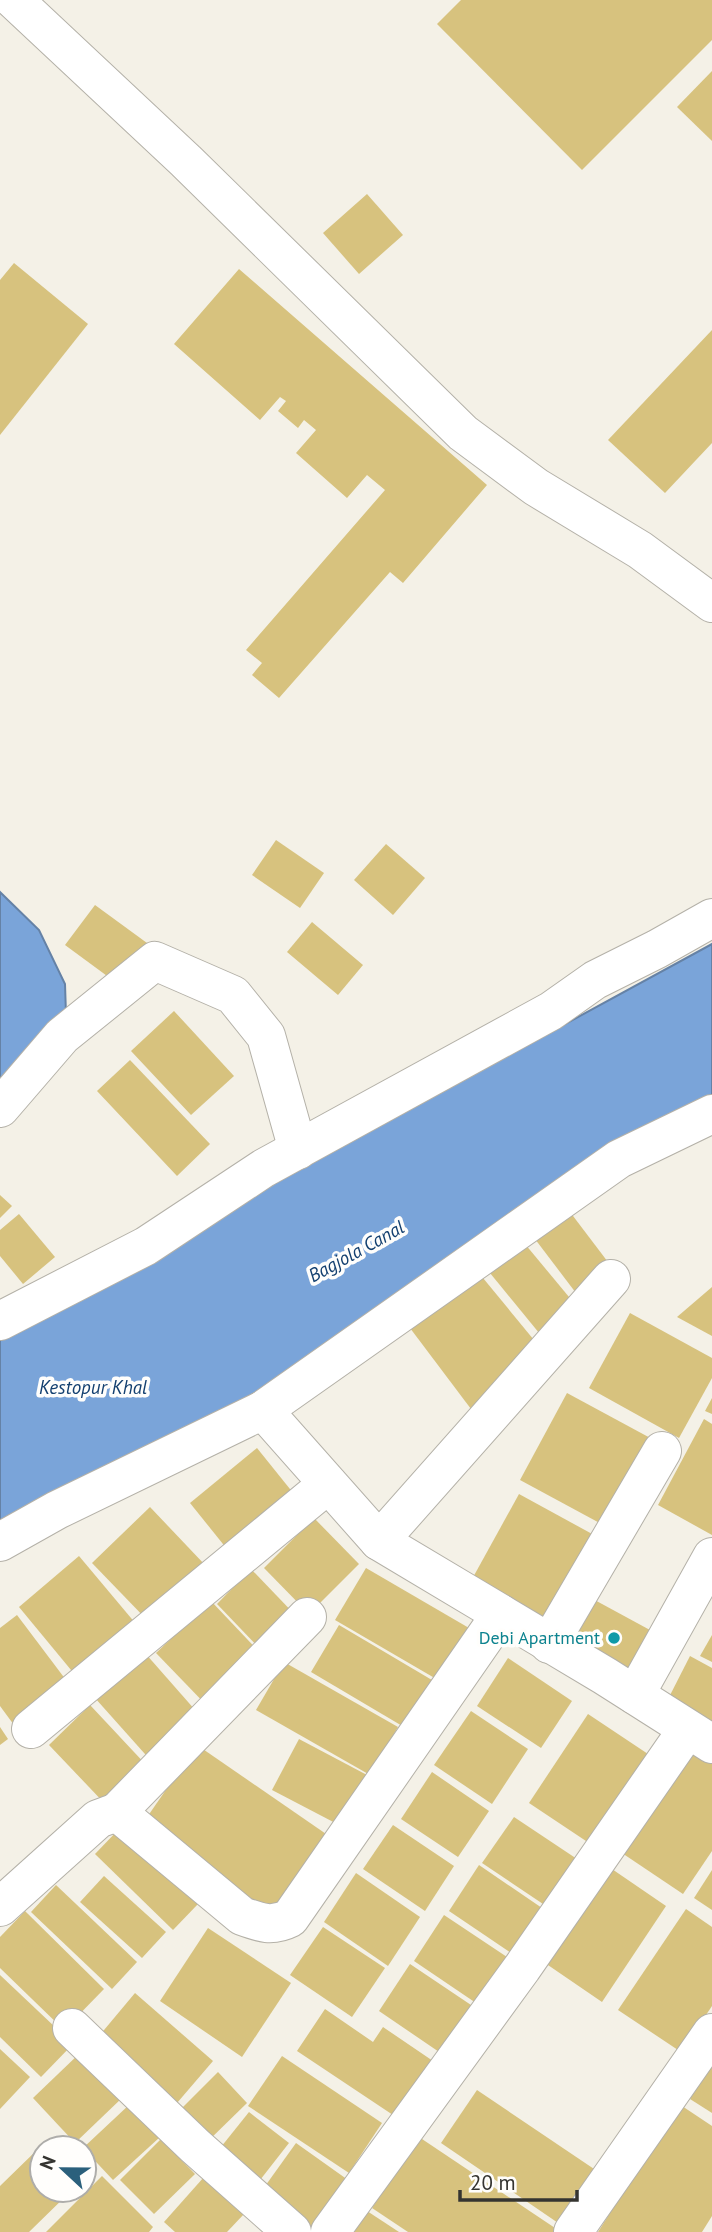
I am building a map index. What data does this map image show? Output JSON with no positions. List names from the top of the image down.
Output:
{
  "water": ["Bagjola Canal", "Kestopur Khal"],
  "places": ["Debi Apartment"],
  "scale_bar": "20 m",
  "north": "left"
}
